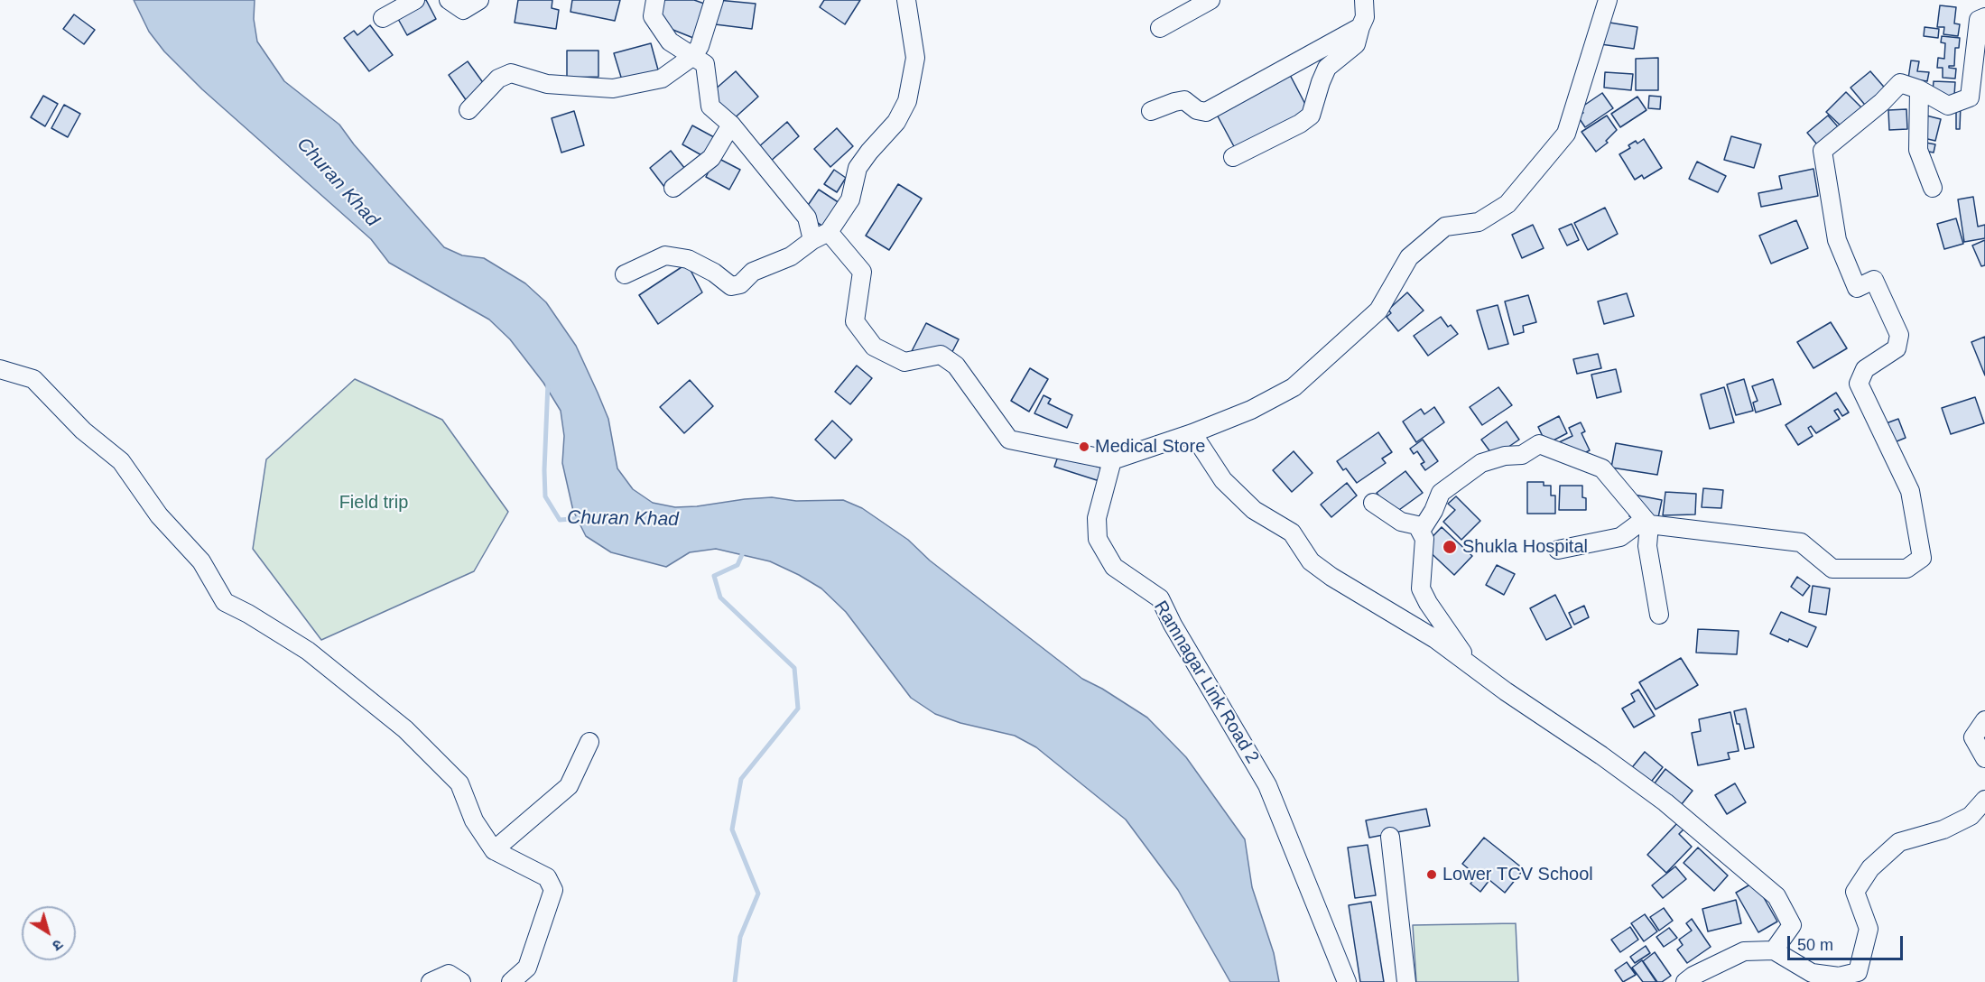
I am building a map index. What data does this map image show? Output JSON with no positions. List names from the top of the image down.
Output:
{
  "streets": {
    "street": ["Ramnagar Link Road 2"]
  },
  "water": ["Churan Khad"],
  "parks": ["Field trip"],
  "places": ["Medical Store", "Shukla Hospital", "Lower TCV School"],
  "scale_bar": "50 m",
  "north": "bottom right"
}
